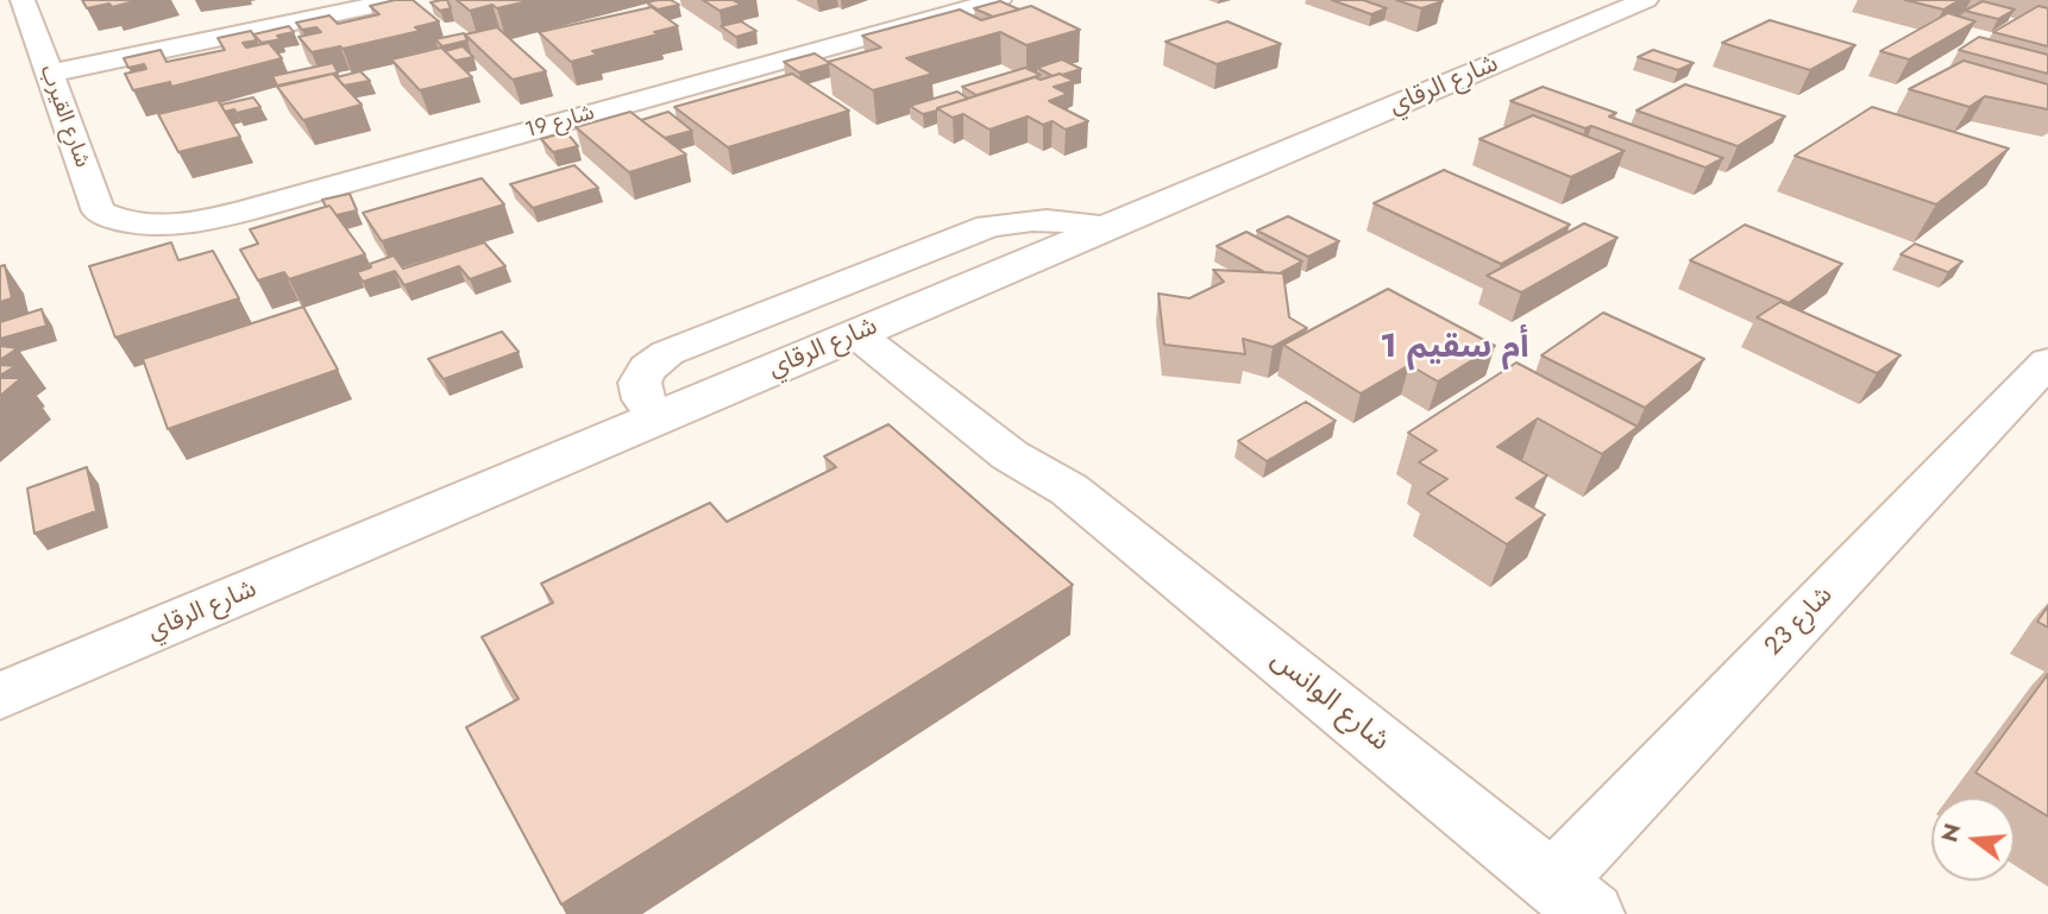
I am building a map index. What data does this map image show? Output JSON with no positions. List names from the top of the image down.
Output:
{
  "streets": {
    "street": [
      "شارع الرقاي",
      "شارع القيرب",
      "شارع 19",
      "شارع 23",
      "شارع الوانس"
    ]
  },
  "crossings": [
    ["شارع الرقاي", "شارع الوانس"],
    ["شارع القيرب", "شارع 19"],
    ["شارع 23", "شارع الوانس"]
  ],
  "districts": ["أم سقيم 1"],
  "north": "left"
}
